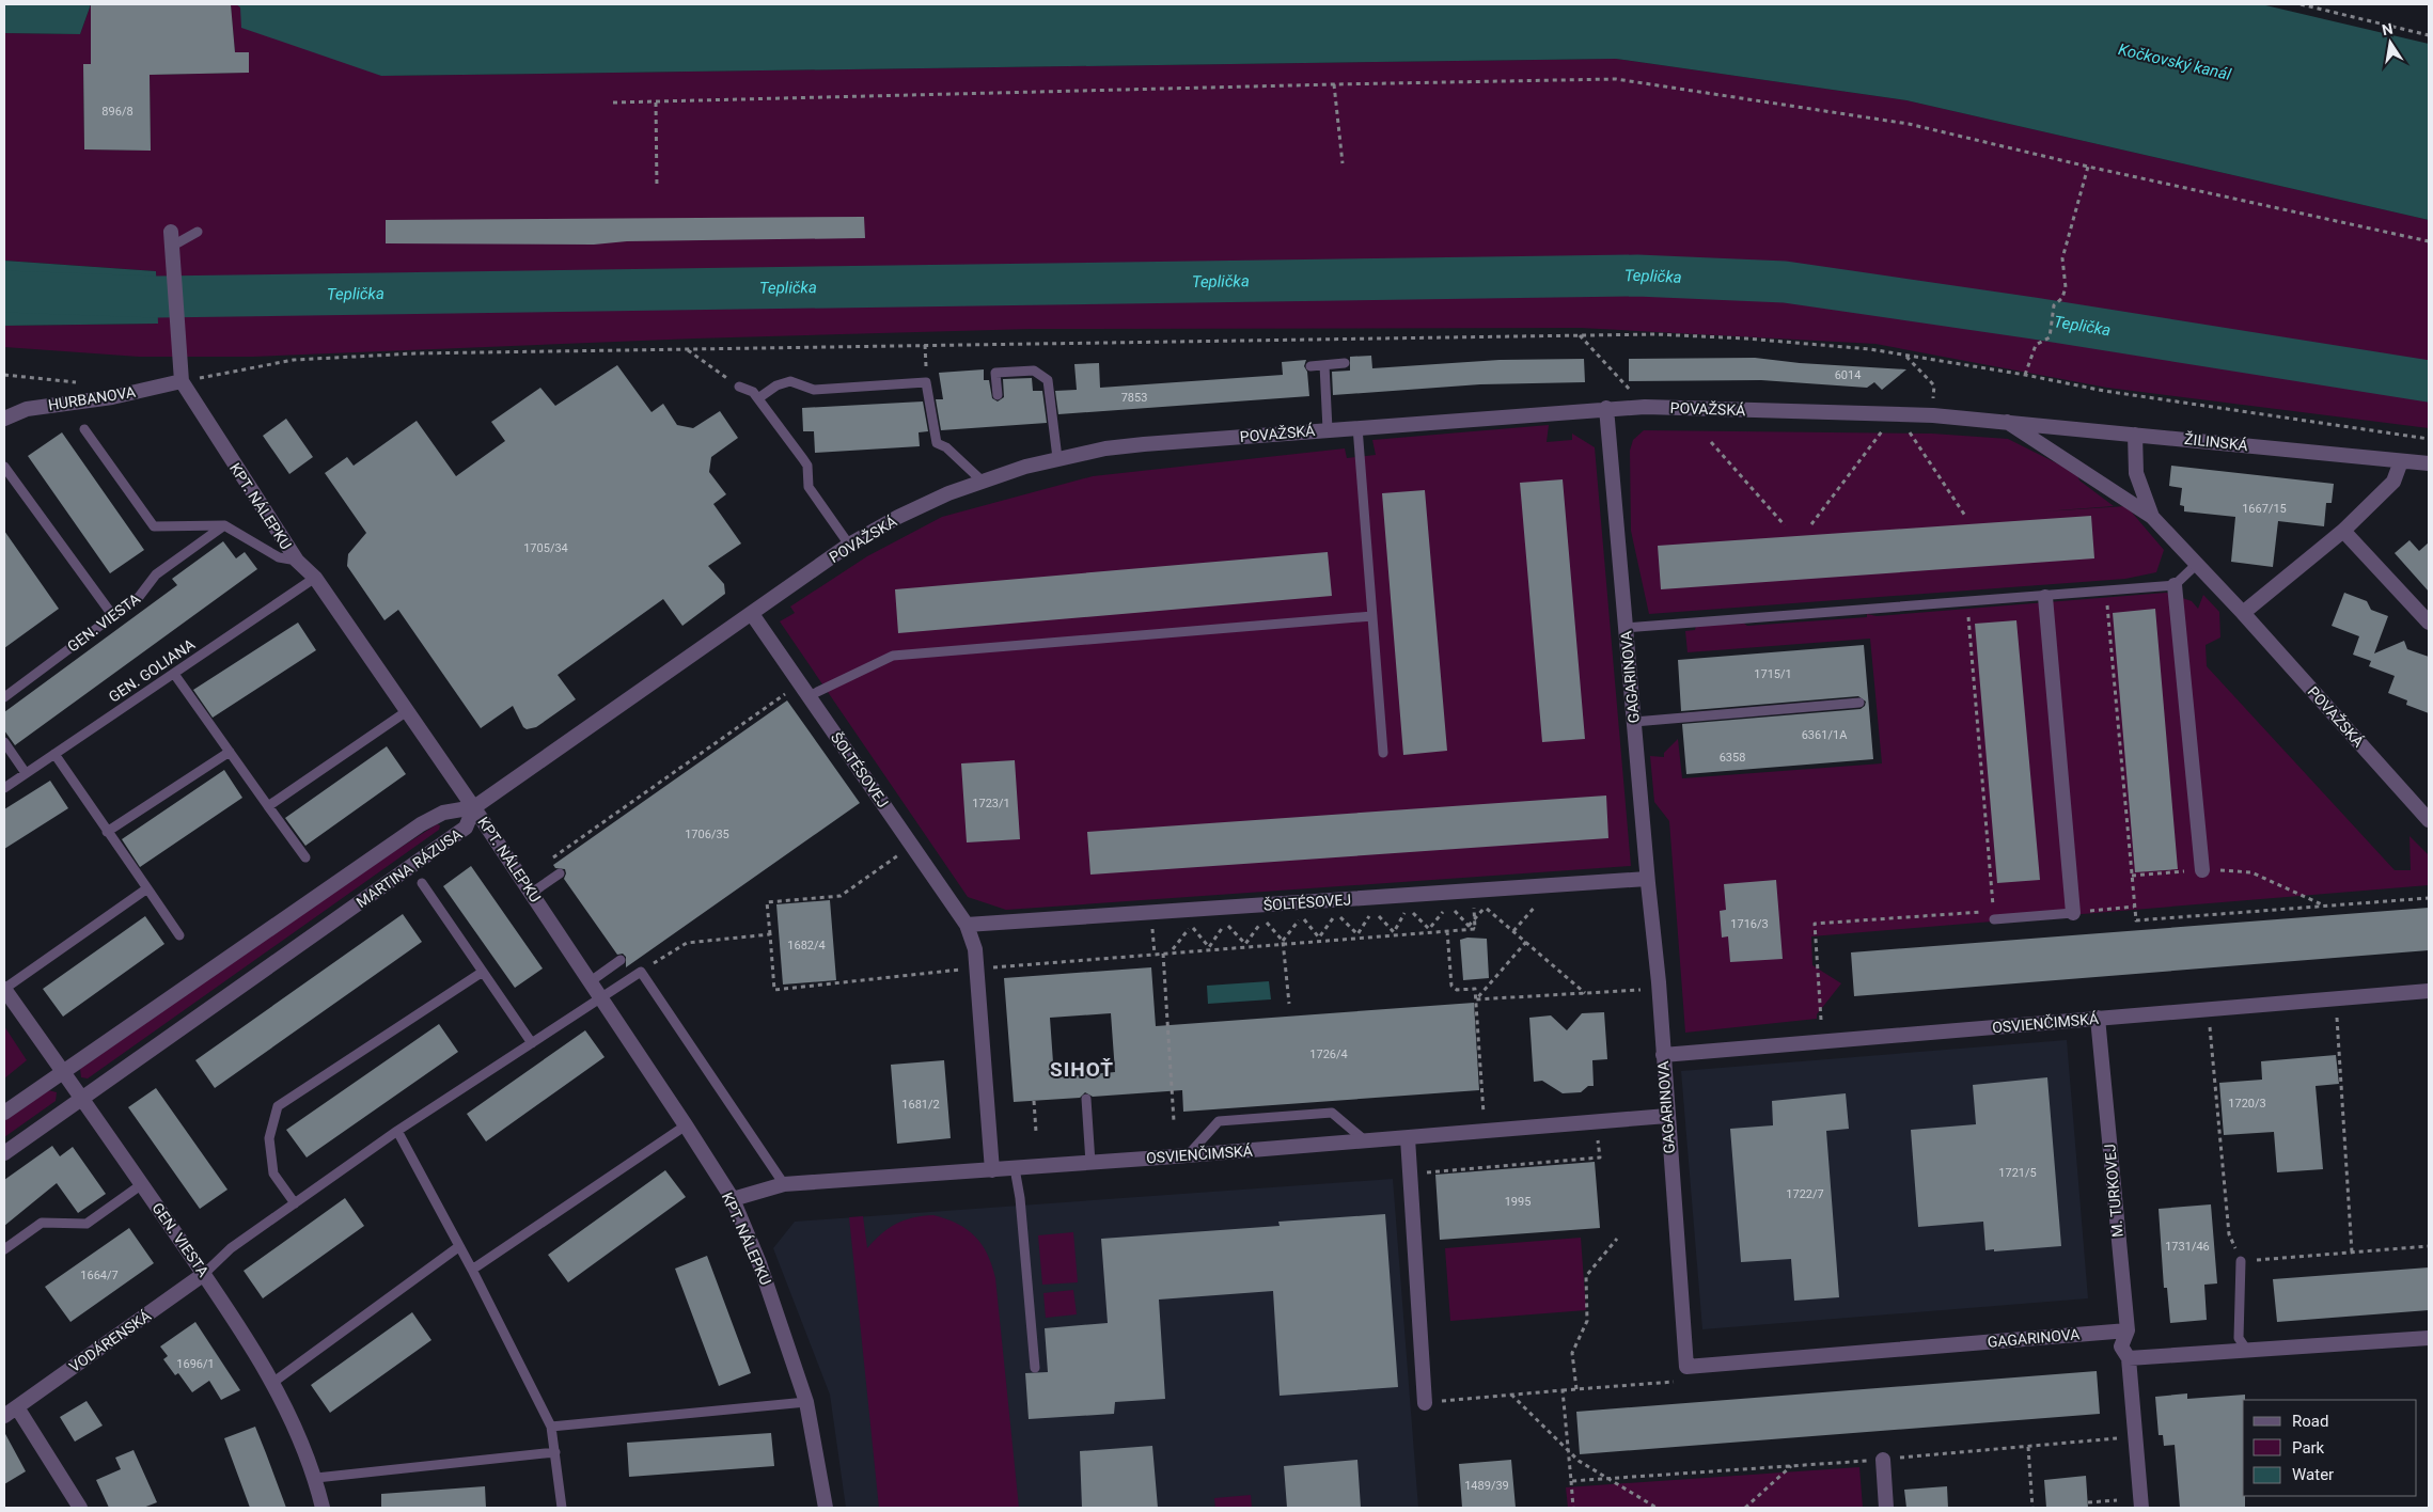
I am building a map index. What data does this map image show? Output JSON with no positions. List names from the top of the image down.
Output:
{
  "streets": {
    "street": [
      "HURBANOVA",
      "POVAŽSKÁ",
      "ŽILINSKÁ",
      "KPT. NÁLEPKU",
      "GEN. VIESTA",
      "GAGARINOVA",
      "ŠOLTÉSOVEJ",
      "MARTINA RÁZUSA",
      "OSVIENČIMSKÁ",
      "M. TURKOVEJ",
      "VODÁRENSKÁ"
    ],
    "lane": ["GEN. GOLIANA"]
  },
  "crossings": [
    ["HURBANOVA", "KPT. NÁLEPKU"],
    ["POVAŽSKÁ", "ŽILINSKÁ"],
    ["POVAŽSKÁ", "KPT. NÁLEPKU"],
    ["POVAŽSKÁ", "GAGARINOVA"],
    ["POVAŽSKÁ", "ŠOLTÉSOVEJ"],
    ["POVAŽSKÁ", "MARTINA RÁZUSA"],
    ["KPT. NÁLEPKU", "GEN. GOLIANA"],
    ["KPT. NÁLEPKU", "MARTINA RÁZUSA"],
    ["KPT. NÁLEPKU", "OSVIENČIMSKÁ"],
    ["GEN. VIESTA", "MARTINA RÁZUSA"],
    ["GEN. VIESTA", "VODÁRENSKÁ"],
    ["GAGARINOVA", "ŠOLTÉSOVEJ"],
    ["GAGARINOVA", "OSVIENČIMSKÁ"],
    ["GAGARINOVA", "M. TURKOVEJ"],
    ["ŠOLTÉSOVEJ", "OSVIENČIMSKÁ"],
    ["OSVIENČIMSKÁ", "M. TURKOVEJ"]
  ],
  "districts": ["SIHOŤ"],
  "water": ["Kočkovský kanál", "Teplička"],
  "house_numbers": [
    "896/8",
    "6014",
    "7853",
    "1667/15",
    "1705/34",
    "1715/1",
    "6361/1A",
    "6358",
    "1723/1",
    "1706/35",
    "1716/3",
    "1682/4",
    "1726/4",
    "1720/3",
    "1681/2",
    "1721/5",
    "1722/7",
    "1995",
    "1731/46",
    "1664/7",
    "1696/1",
    "1489/39"
  ],
  "legend": ["Road", "Park", "Water"],
  "north": "top"
}
